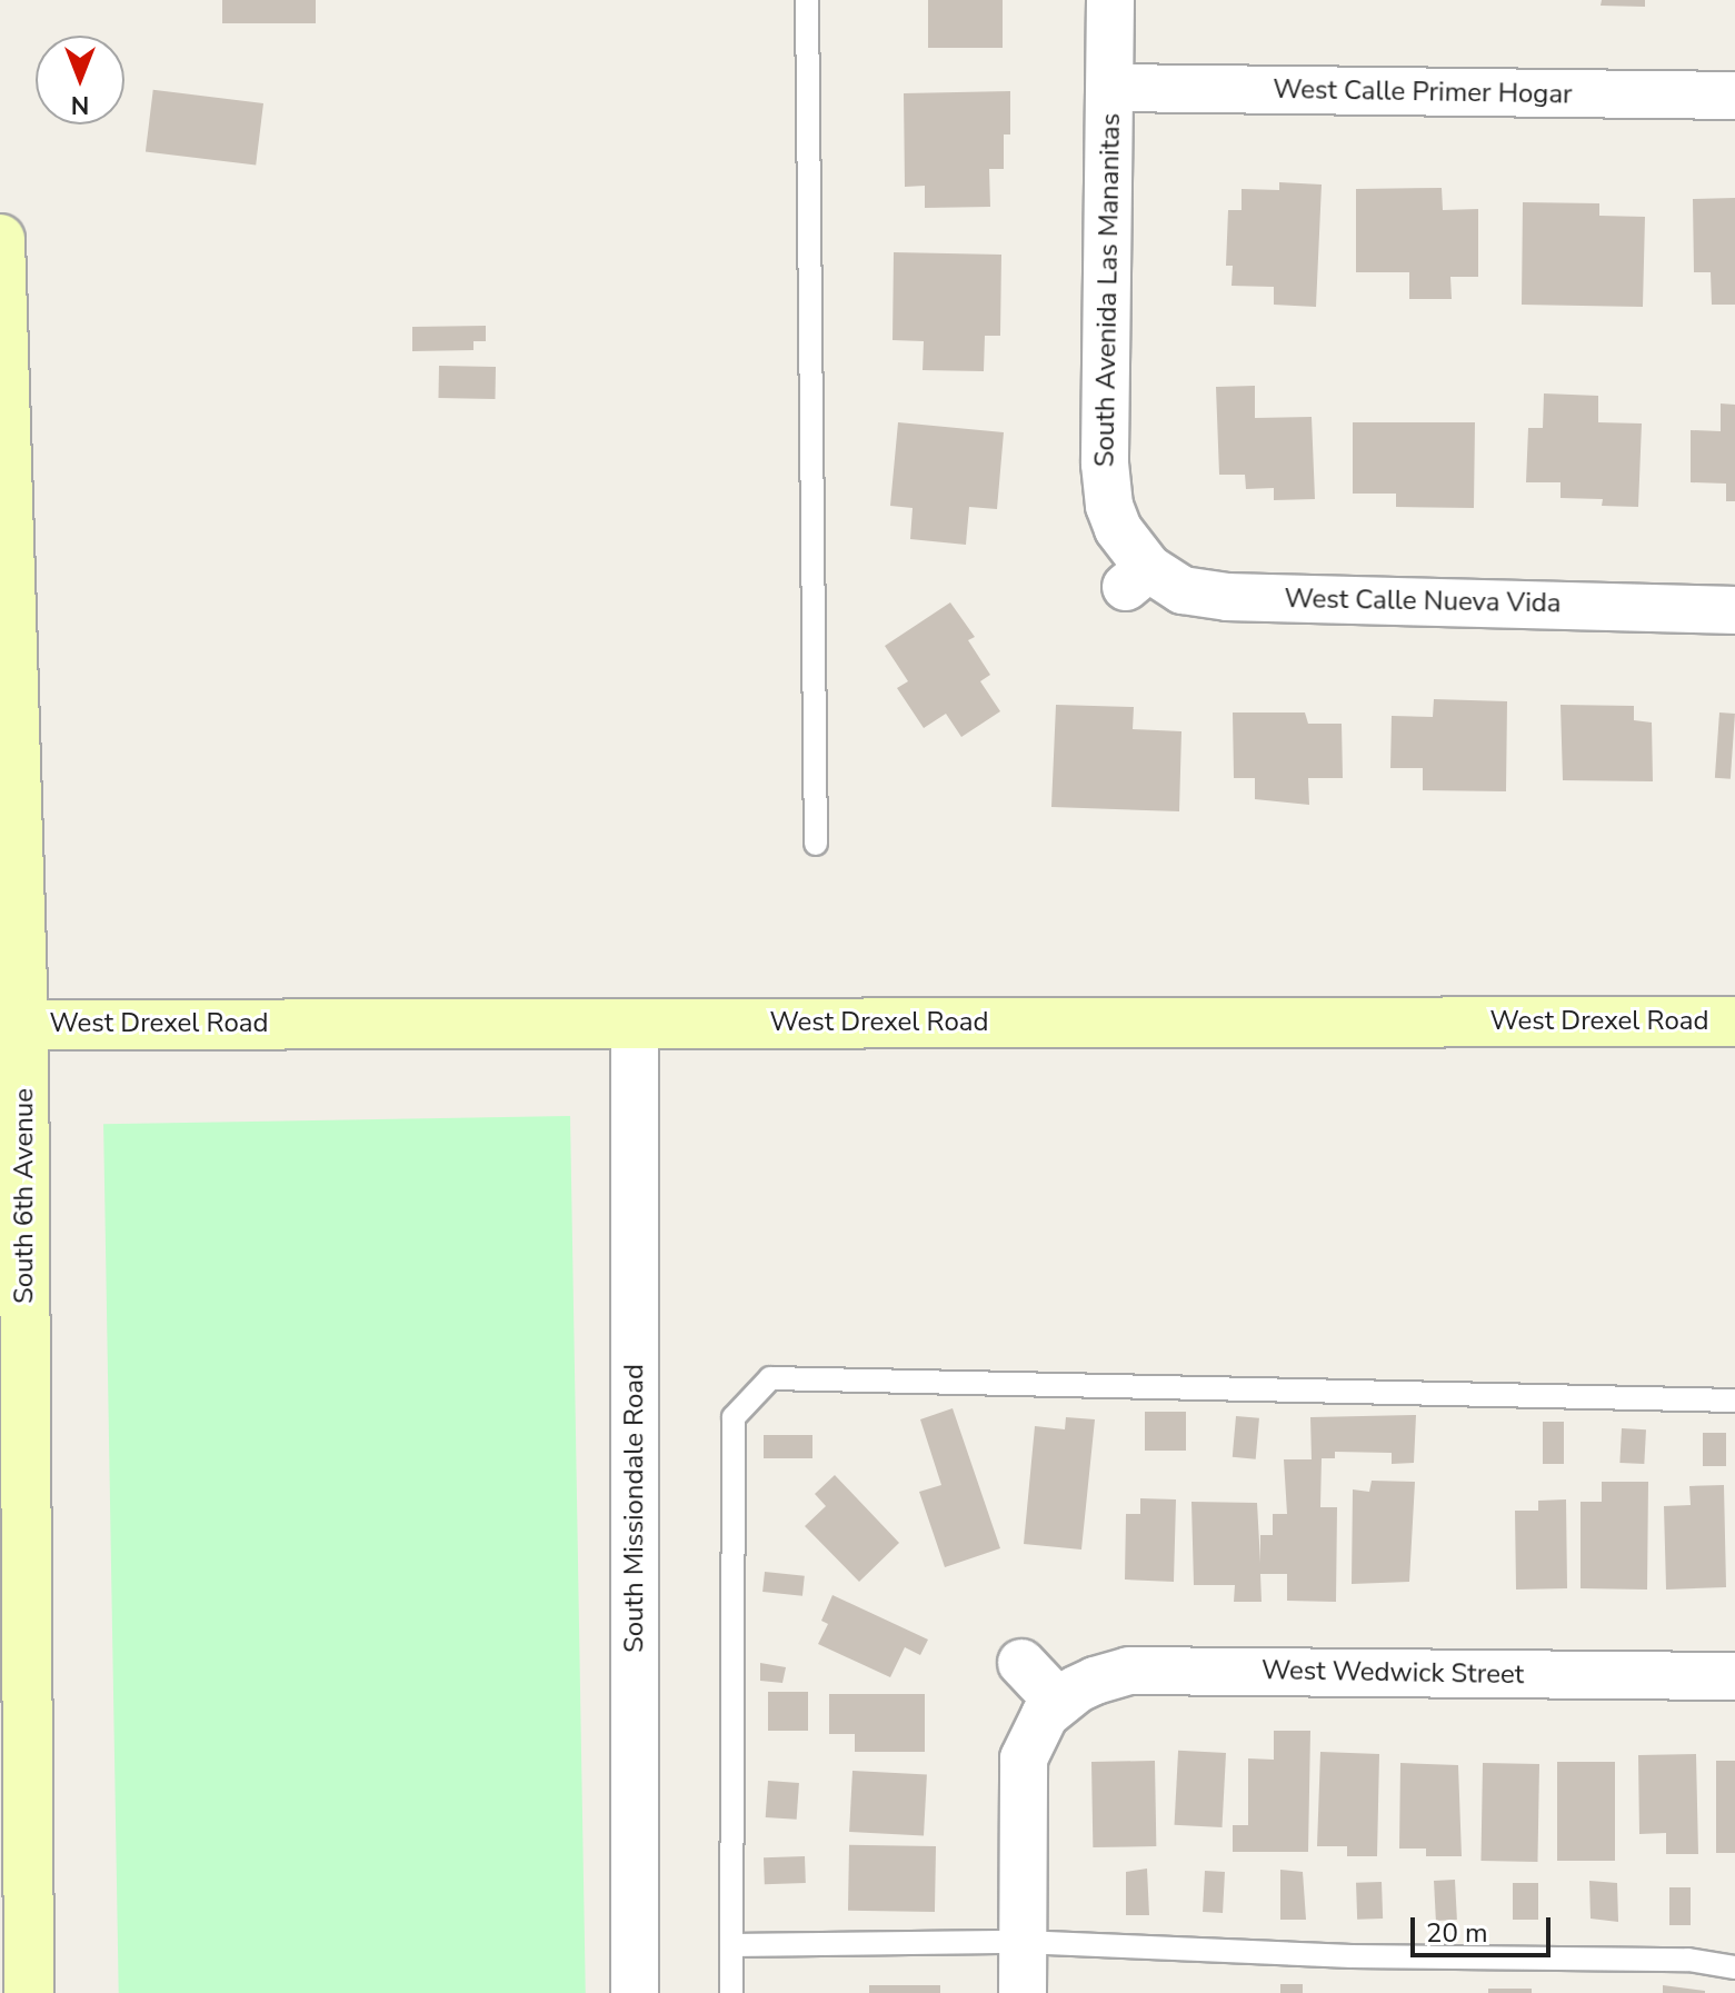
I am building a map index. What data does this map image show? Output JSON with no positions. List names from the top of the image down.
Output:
{
  "streets": {
    "street": [
      "West Calle Primer Hogar",
      "South Avenida Las Mananitas",
      "West Calle Nueva Vida",
      "West Drexel Road",
      "South 6th Avenue",
      "South Missiondale Road",
      "West Wedwick Street"
    ]
  },
  "crossings": [
    ["West Calle Primer Hogar", "South Avenida Las Mananitas"],
    ["South Avenida Las Mananitas", "West Calle Nueva Vida"],
    ["West Drexel Road", "South 6th Avenue"],
    ["West Drexel Road", "South Missiondale Road"]
  ],
  "scale_bar": "20 m",
  "north": "bottom"
}
